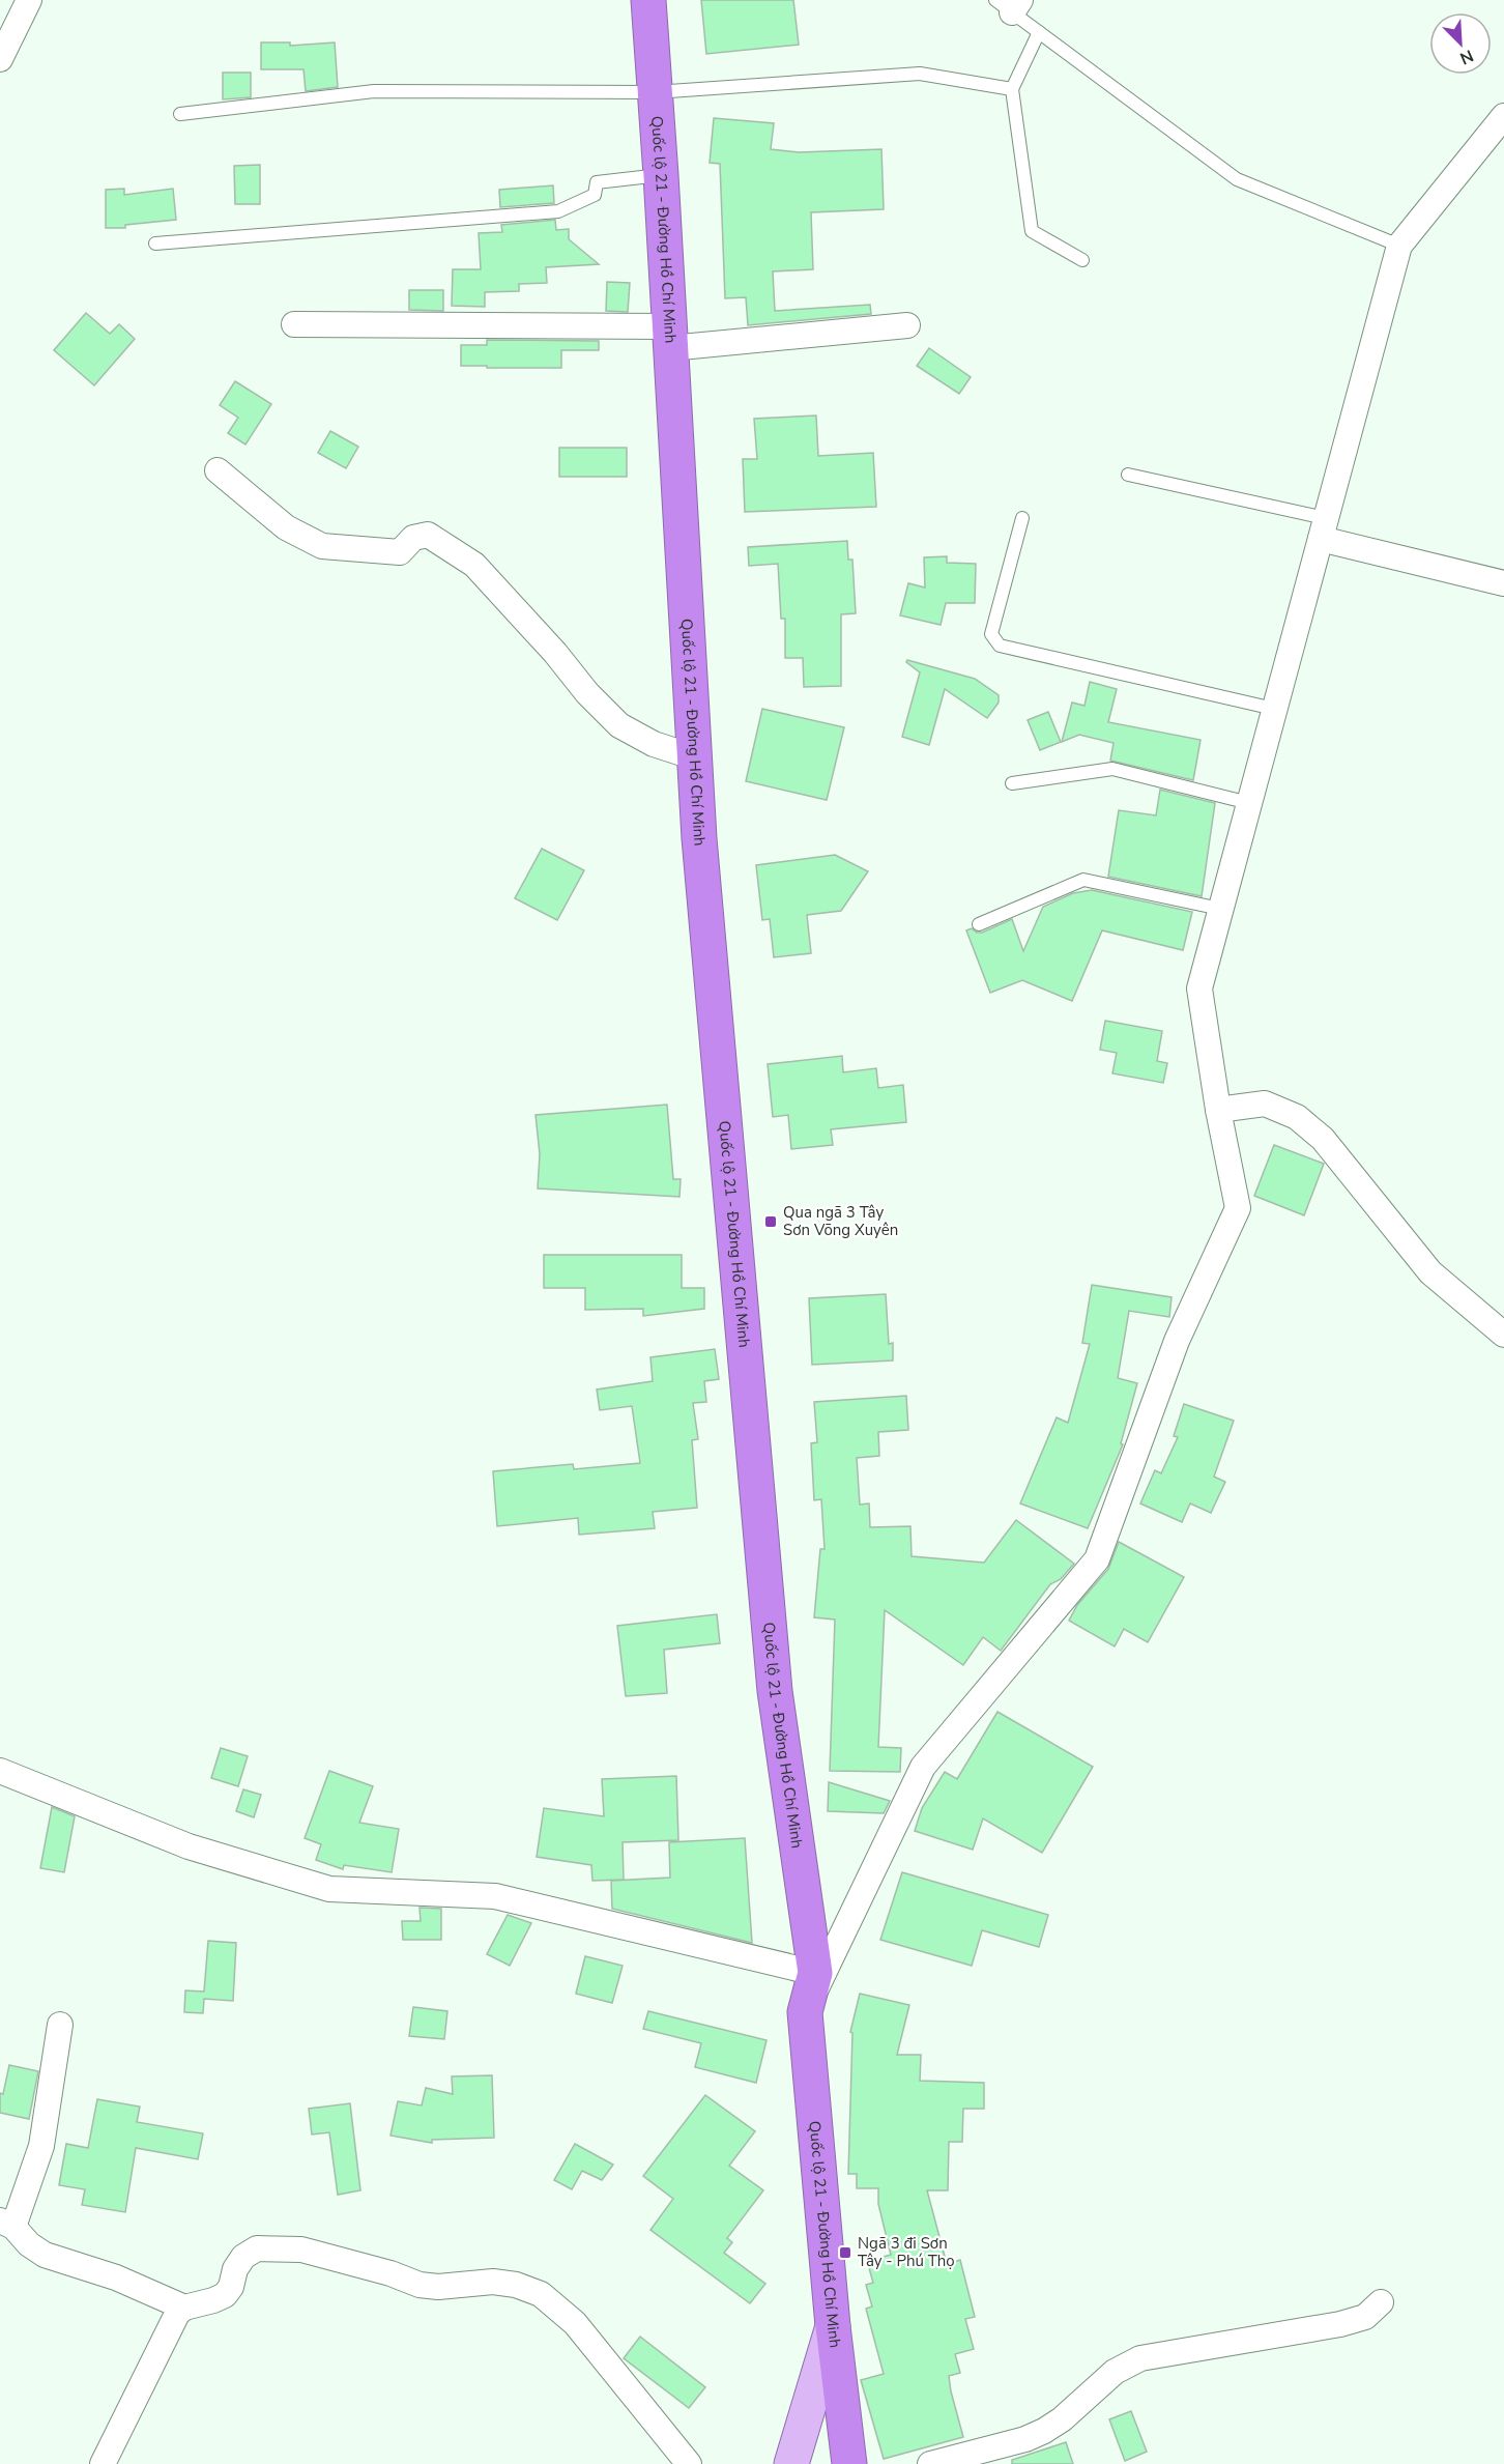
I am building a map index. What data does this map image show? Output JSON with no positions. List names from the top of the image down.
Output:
{
  "streets": {
    "highway": ["Quốc lộ 21 - Đường Hồ Chí Minh"]
  },
  "places": {
    "transit": ["Qua ngã 3 Tây Sơn Võng Xuyên", "Ngã 3 đi Sơn Tây - Phú Thọ"]
  },
  "north": "bottom right"
}
